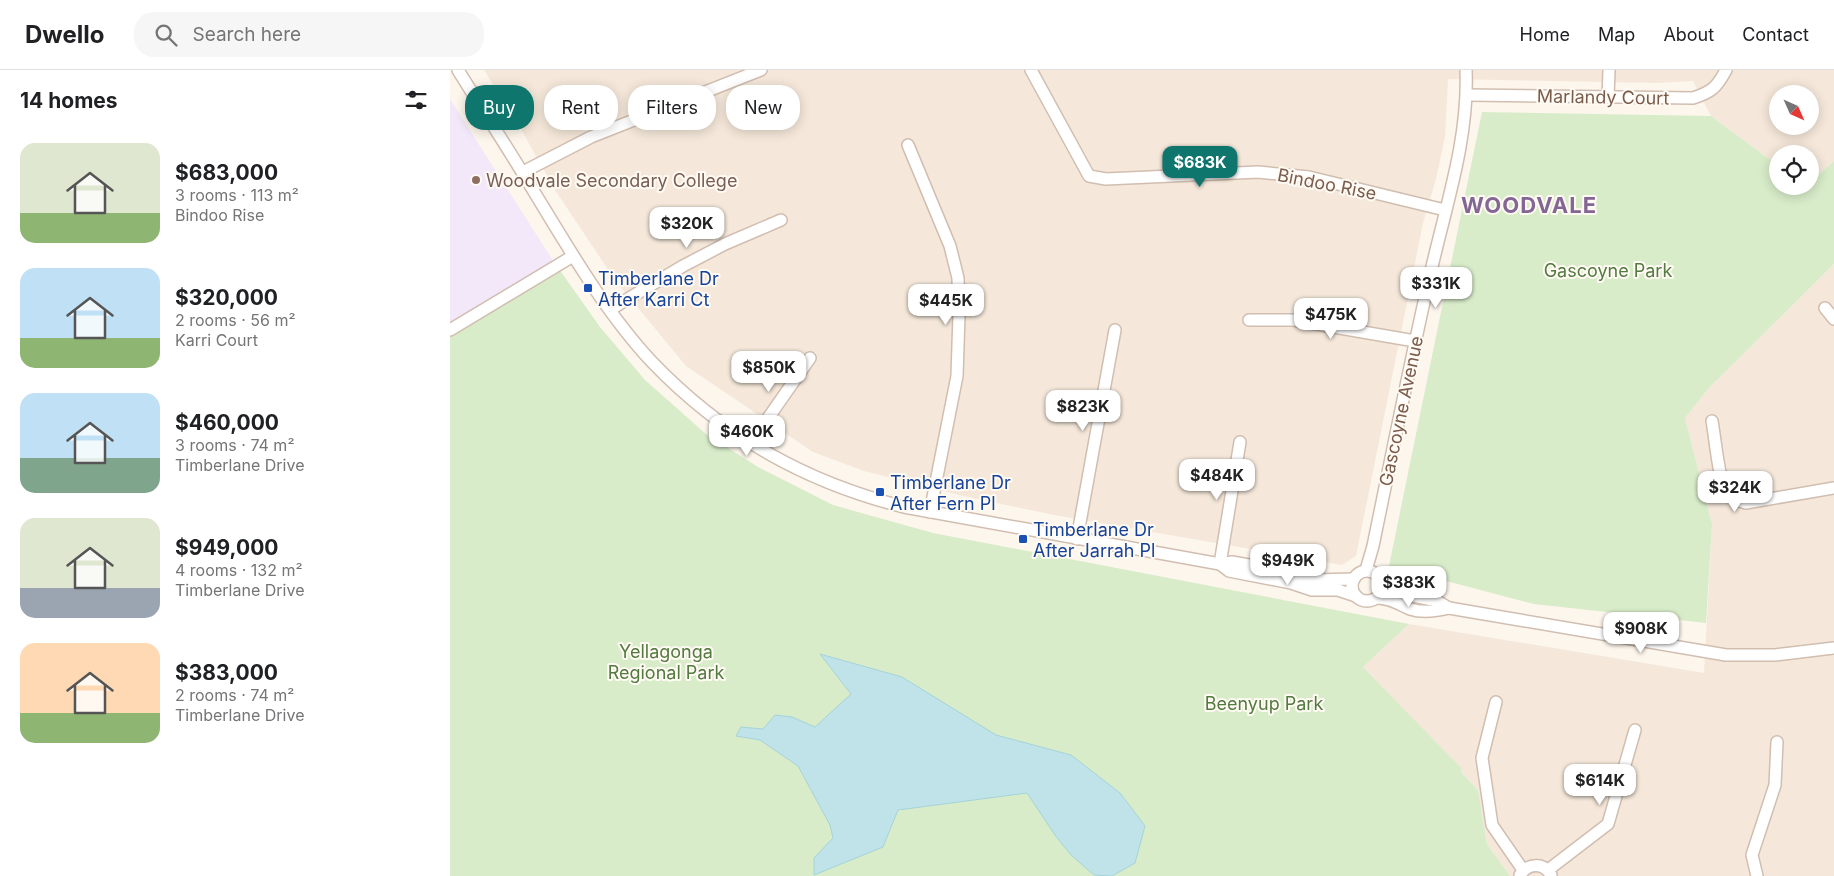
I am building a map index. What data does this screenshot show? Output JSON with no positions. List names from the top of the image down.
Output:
{
  "streets": {
    "street": ["Marlandy Court", "Bindoo Rise", "Gascoyne Avenue"]
  },
  "crossings": [
    ["Marlandy Court", "Gascoyne Avenue"],
    ["Bindoo Rise", "Gascoyne Avenue"]
  ],
  "districts": ["WOODVALE"],
  "parks": ["Gascoyne Park", "Yellagonga Regional Park", "Beenyup Park"],
  "places": {
    "other": ["Woodvale Secondary College"],
    "transit": ["Timberlane Dr After Karri Ct", "Timberlane Dr After Fern Pl", "Timberlane Dr After Jarrah Pl"]
  },
  "north": "bottom right",
  "page": {
    "header": "Dwello",
    "search": "Search here",
    "nav": [
      "Home",
      "Map",
      "About",
      "Contact"
    ],
    "heading": "14 homes",
    "chip": [
      "Buy",
      "Rent",
      "Filters",
      "New"
    ],
    "list": [
      {
        "name": "$683,000",
        "note": "3 rooms · 113 m² · Bindoo Rise"
      },
      {
        "name": "$320,000",
        "note": "2 rooms · 56 m² · Karri Court"
      },
      {
        "name": "$460,000",
        "note": "3 rooms · 74 m² · Timberlane Drive"
      },
      {
        "name": "$949,000",
        "note": "4 rooms · 132 m² · Timberlane Drive"
      },
      {
        "name": "$383,000",
        "note": "2 rooms · 74 m² · Timberlane Drive"
      }
    ],
    "price": [
      "$683K",
      "$320K",
      "$331K",
      "$445K",
      "$475K",
      "$850K",
      "$823K",
      "$460K",
      "$484K",
      "$324K",
      "$949K",
      "$383K",
      "$908K",
      "$614K"
    ]
  }
}
